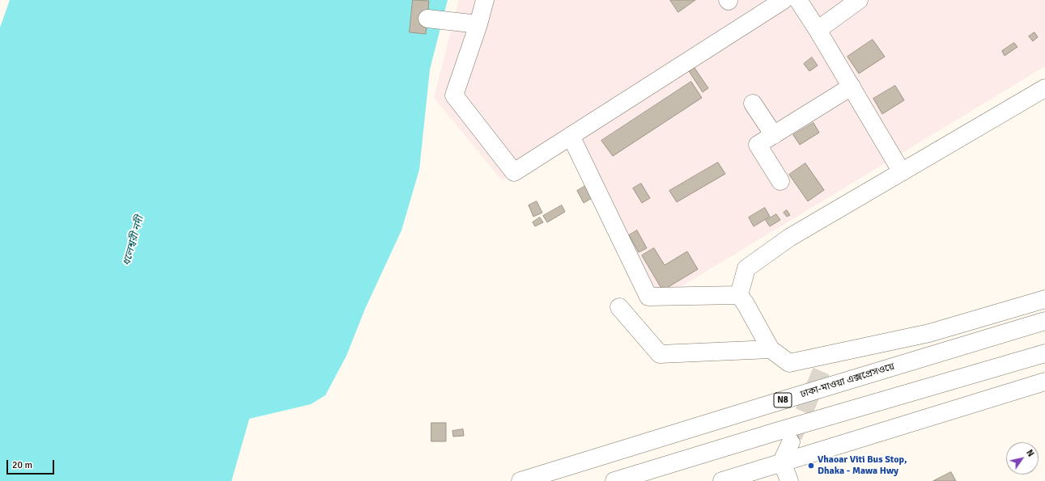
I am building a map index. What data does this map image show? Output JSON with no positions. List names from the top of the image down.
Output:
{
  "streets": {
    "main road": ["ঢাকা-মাওয়া এক্সপ্রেসওয়ে", "N8"]
  },
  "water": ["ধলেশ্বরী নদী"],
  "places": ["Vhaoar Viti Bus Stop, Dhaka - Mawa Hwy"],
  "scale_bar": "20 m",
  "north": "top right"
}
